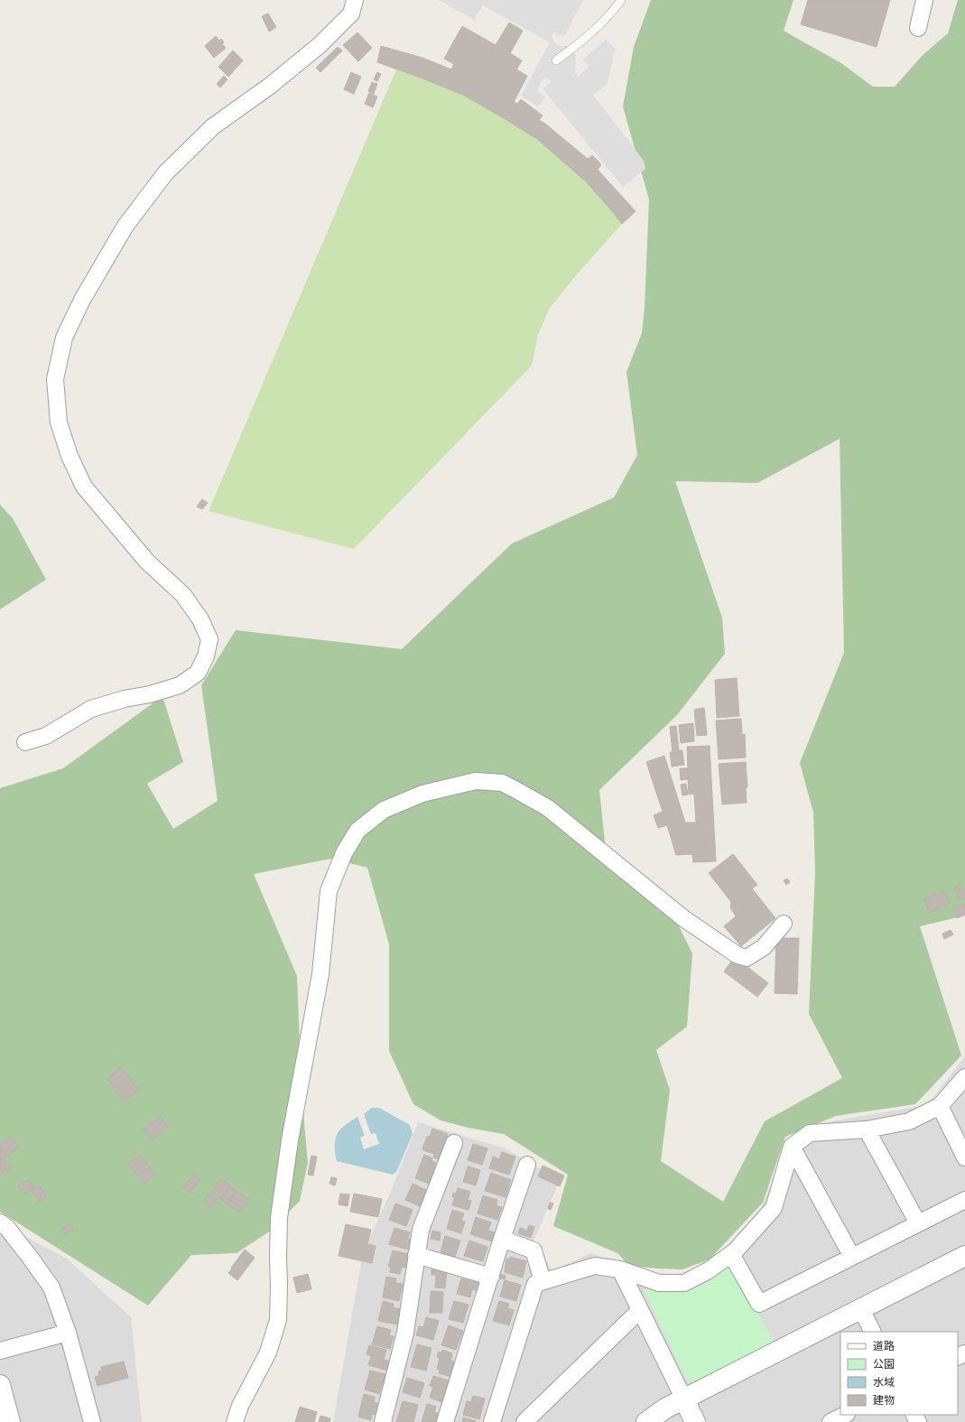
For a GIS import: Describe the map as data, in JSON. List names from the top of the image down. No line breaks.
{"legend":["道路","公園","水域","建物"]}
